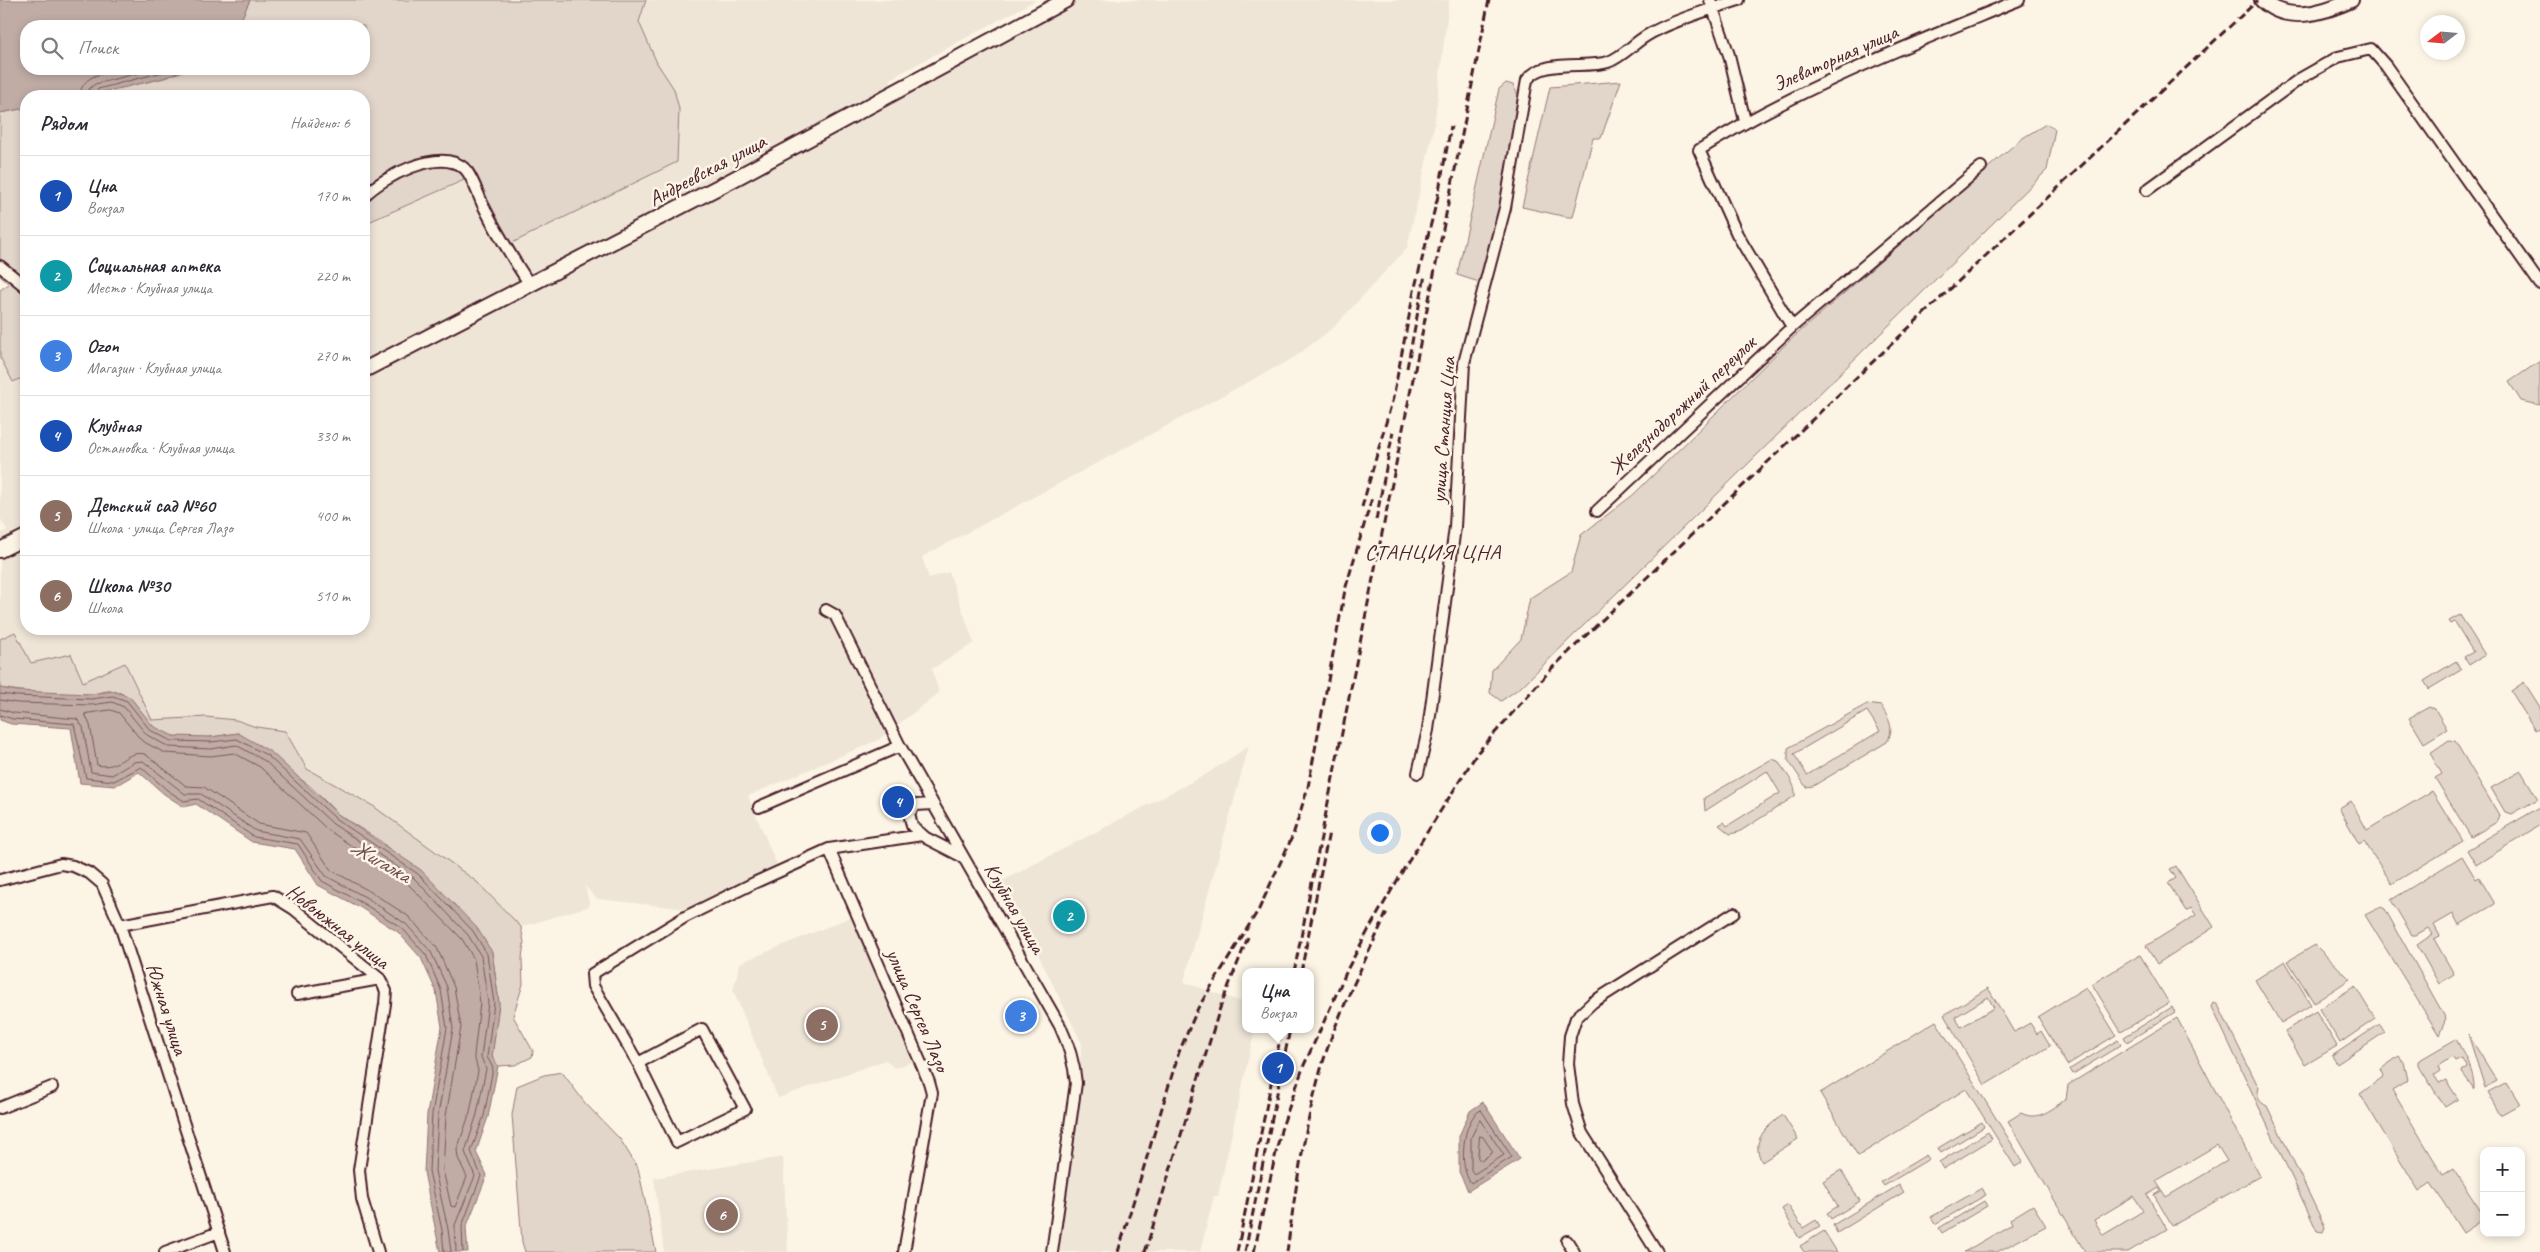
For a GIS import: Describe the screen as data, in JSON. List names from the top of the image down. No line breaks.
{"streets":{"street":["Элеваторная улица","Андреевская улица","Железнодорожный переулок","улица Станция Цна","Клубная улица","Новоюжная улица","Южная улица","улица Сергея Лазо"]},"crossings":[["Элеваторная улица","Железнодорожный переулок"],["Новоюжная улица","Южная улица"]],"districts":["СТАНЦИЯ ЦНА"],"water":["Жигалка"],"north":"left","page":{"search":"Поиск","heading":["Рядом","Найдено: 6"],"list":[{"mark":"1","name":"Цна","note":"Вокзал","value":"170 m"},{"mark":"2","name":"Социальная аптека","note":"Место · Клубная улица","value":"220 m"},{"mark":"3","name":"Ozon","note":"Магазин · Клубная улица","value":"270 m"},{"mark":"4","name":"Клубная","note":"Остановка · Клубная улица","value":"330 m"},{"mark":"5","name":"Детский сад №60","note":"Школа · улица Сергея Лазо","value":"400 m"},{"mark":"6","name":"Школа №30","note":"Школа","value":"510 m"}],"pins":["4","2","3","5","1","6"],"popup":["Цна","Вокзал"],"map_buttons":["+","−"]}}
